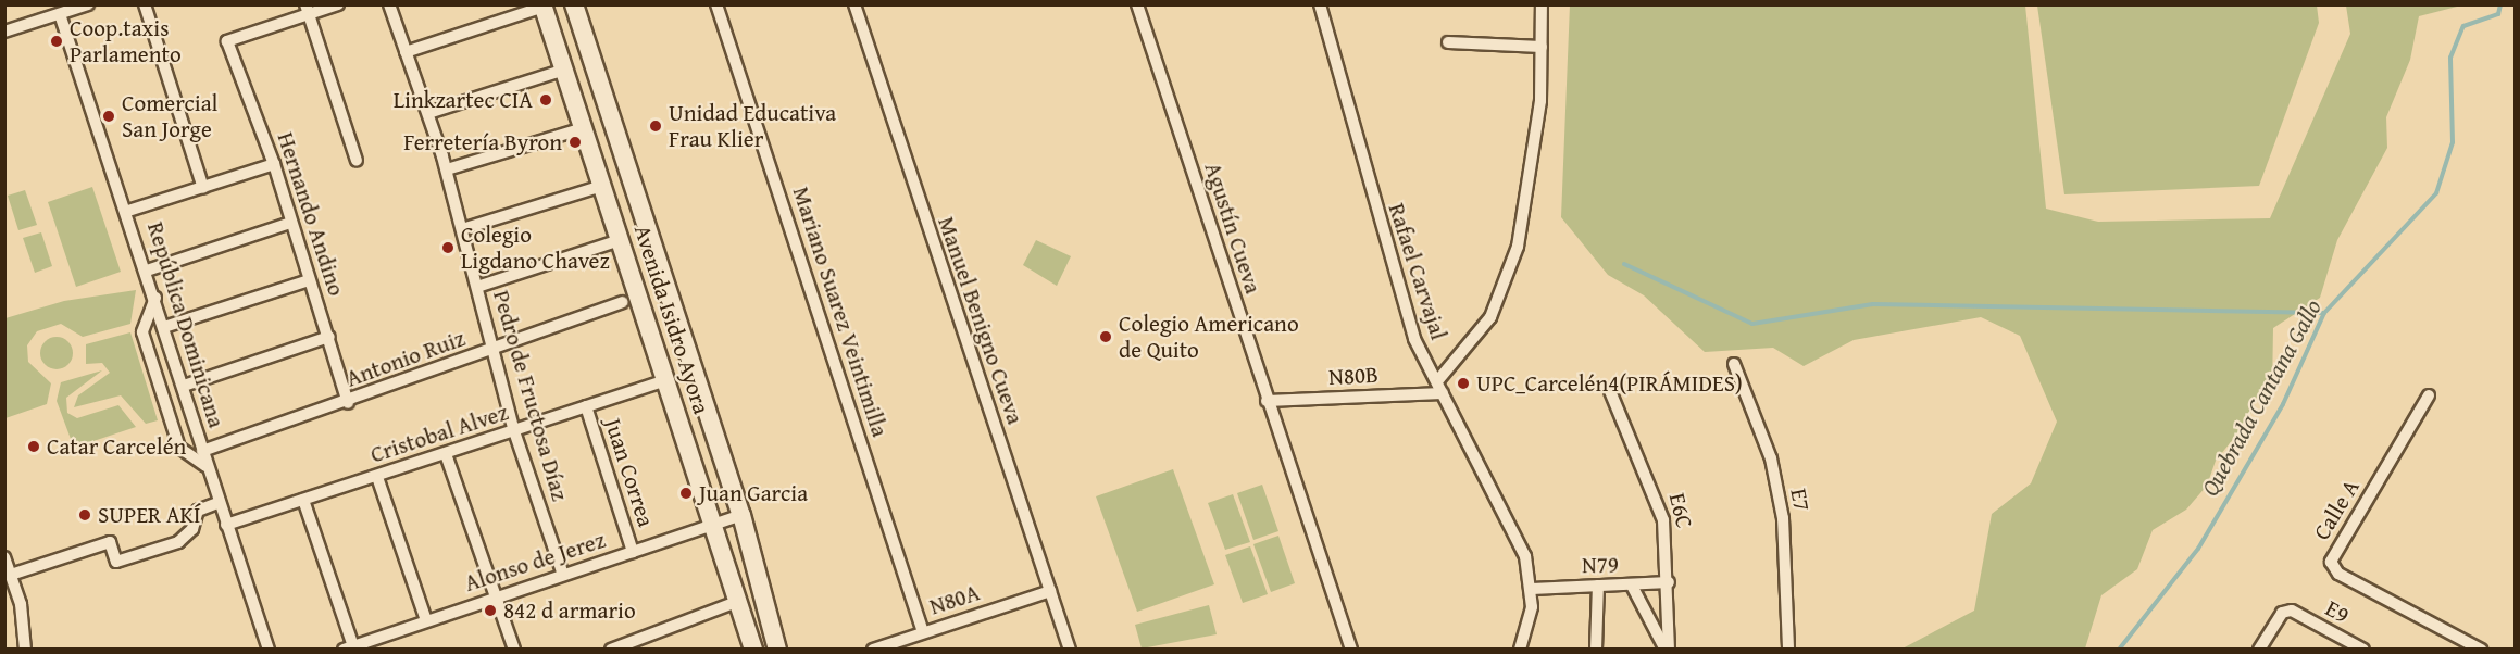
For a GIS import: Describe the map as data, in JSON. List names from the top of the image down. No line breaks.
{"streets":{"street":["Hernando Andino","Agustín Cueva","Rafael Carvajal","Mariano Suarez Veintimilla","Avenida Isidro Ayora","Manuel Benigno Cueva","República Dominicana","Antonio Ruiz","N80B","Pedro de Fructosa Díaz","Cristobal Alvez","Juan Correa","E7","Calle A","E6C","Alonso de Jerez","N79","N80A","E9"]},"crossings":[["Hernando Andino","Antonio Ruiz"],["Agustín Cueva","N80B"],["Rafael Carvajal","N80B"],["Rafael Carvajal","N79"],["Mariano Suarez Veintimilla","N80A"],["Avenida Isidro Ayora","Cristobal Alvez"],["Avenida Isidro Ayora","Alonso de Jerez"],["Manuel Benigno Cueva","N80A"],["República Dominicana","Antonio Ruiz"],["República Dominicana","Cristobal Alvez"],["Antonio Ruiz","Pedro de Fructosa Díaz"],["Pedro de Fructosa Díaz","Cristobal Alvez"],["Pedro de Fructosa Díaz","Alonso de Jerez"],["Cristobal Alvez","Juan Correa"],["Juan Correa","Alonso de Jerez"],["E6C","N79"]],"water":["Quebrada Cantana Gallo"],"places":["Coop.taxis Parlamento","Linkzartec CIA","Comercial San Jorge","Unidad Educativa Frau Klier","Ferretería Byron","Colegio Ligdano Chavez","Colegio Americano de Quito","UPC_Carcelén4(PIRÁMIDES)","Catar Carcelén","Juan Garcia","SUPER AKÍ","842 d armario"]}
